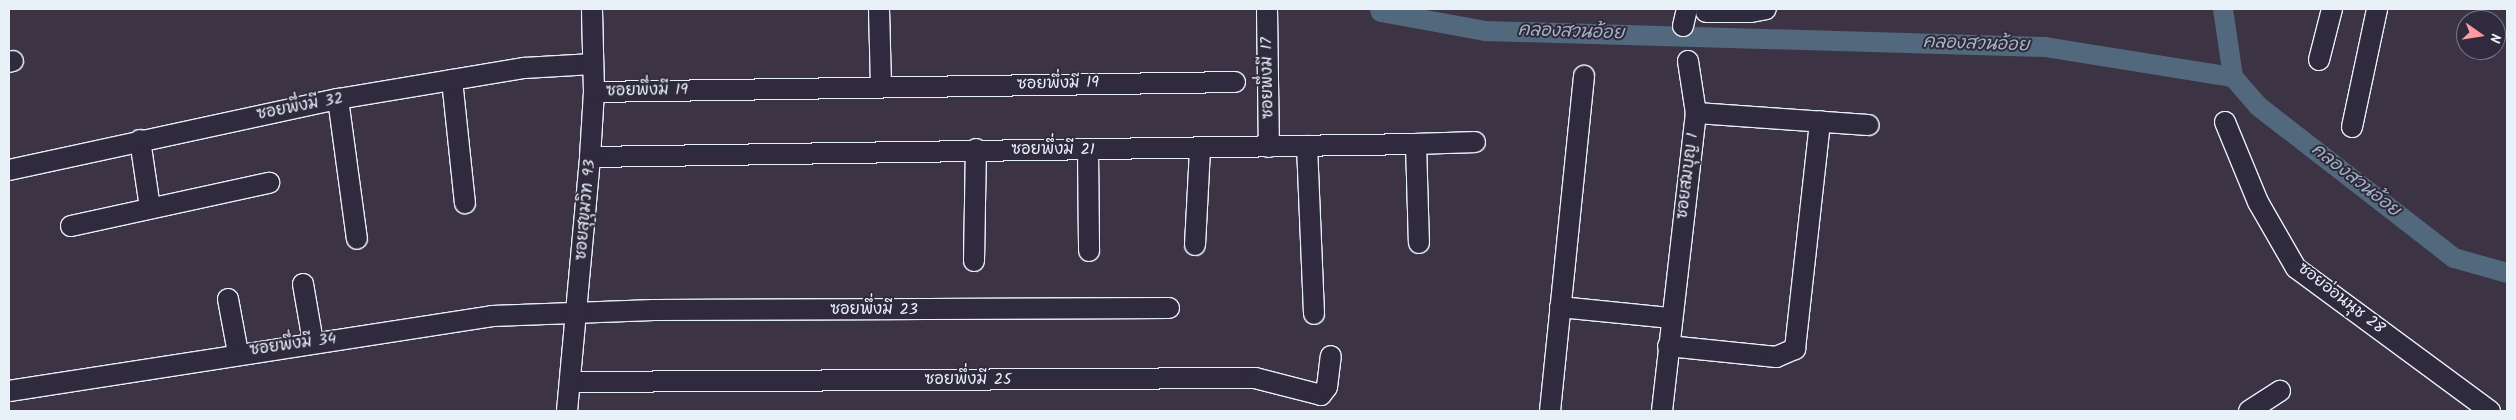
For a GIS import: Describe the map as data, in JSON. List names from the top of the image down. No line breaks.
{"streets":{"street":["ซอยพึ่งมี 17","ซอยพึ่งมี 19","ซอยพึ่งมี 32","ซอยพึ่งมี 21","ซอยสมบุญ 1","ซอยสุขุมวิท 93","ซอยอ่อนนุช 28","ซอยพึ่งมี 23","ซอยพึ่งมี 34","ซอยพึ่งมี 25"]},"crossings":[["ซอยพึ่งมี 17","ซอยพึ่งมี 21"],["ซอยพึ่งมี 19","ซอยสุขุมวิท 93"],["ซอยพึ่งมี 32","ซอยสุขุมวิท 93"],["ซอยพึ่งมี 21","ซอยสุขุมวิท 93"],["ซอยสุขุมวิท 93","ซอยพึ่งมี 23"],["ซอยสุขุมวิท 93","ซอยพึ่งมี 34"],["ซอยสุขุมวิท 93","ซอยพึ่งมี 25"],["ซอยพึ่งมี 23","ซอยพึ่งมี 34"]],"water":["คลองสวนอ้อย"],"north":"right"}
